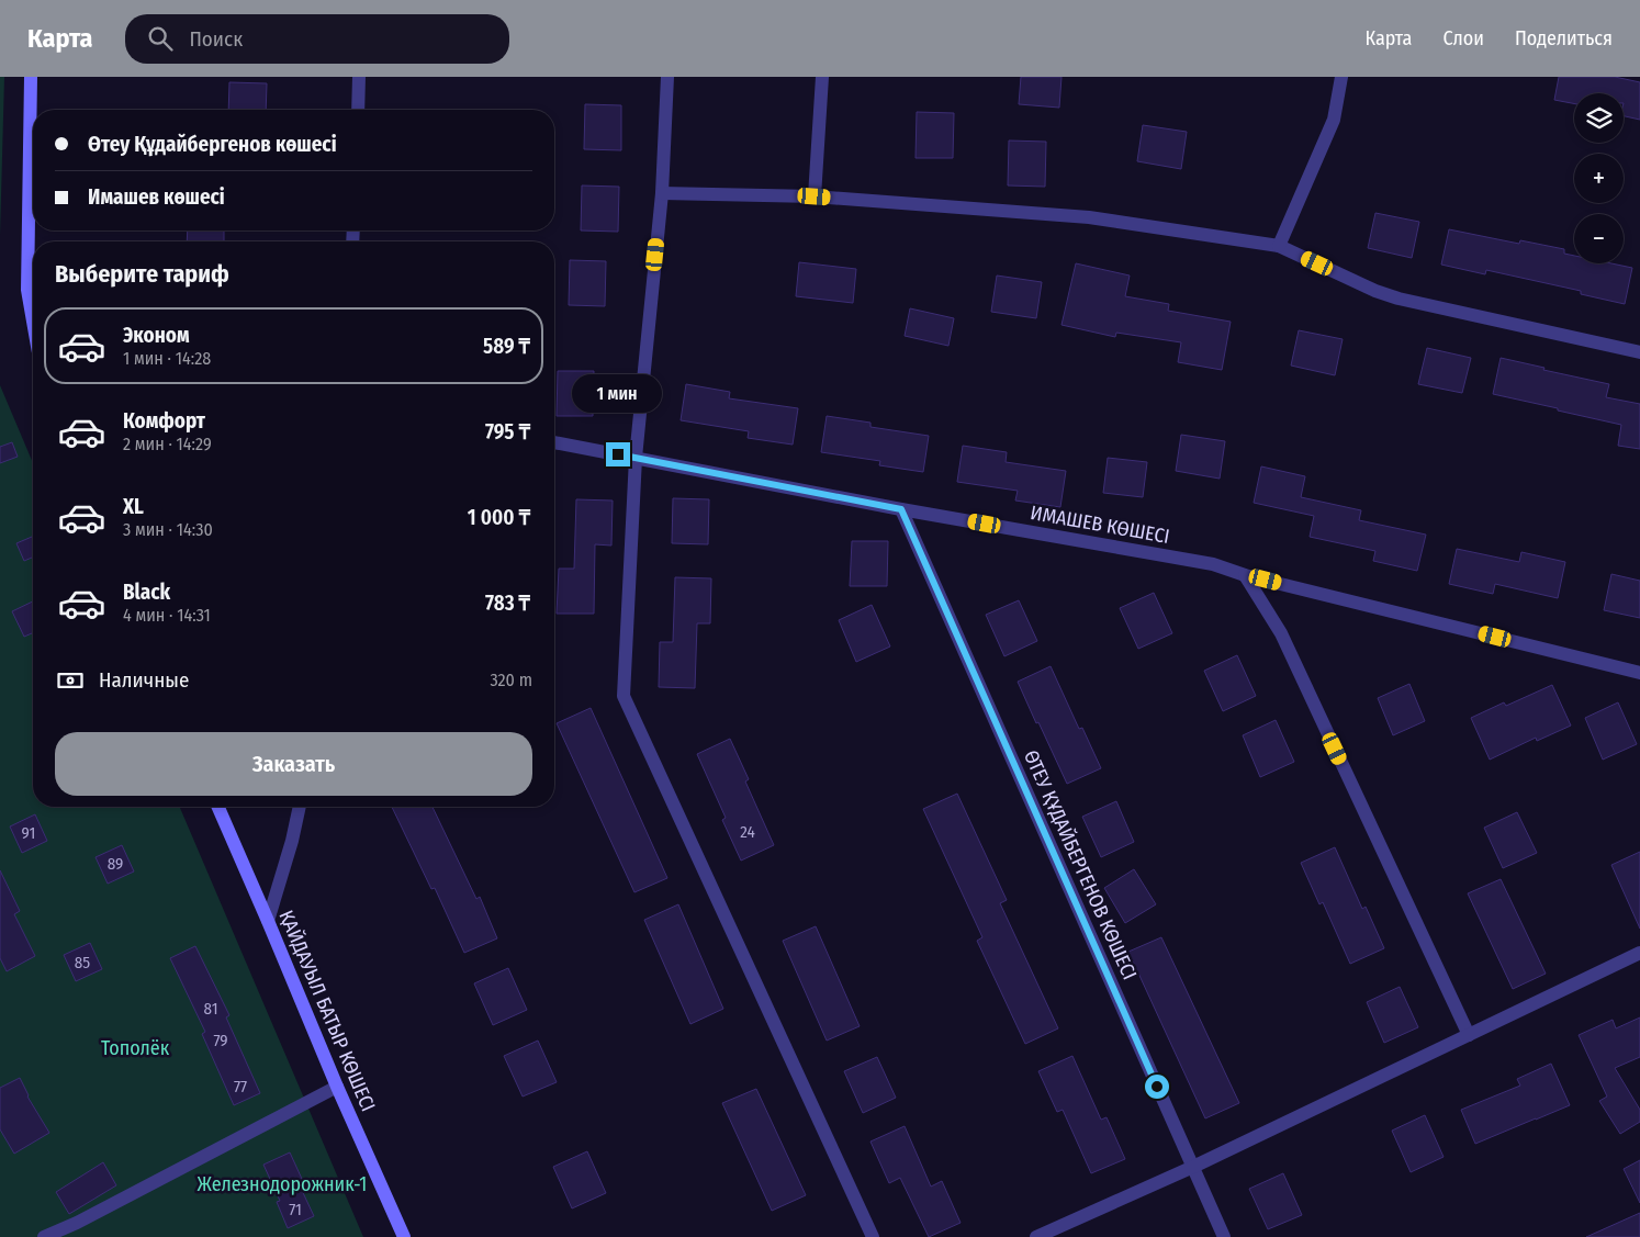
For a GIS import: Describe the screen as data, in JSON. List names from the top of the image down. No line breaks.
{"streets":{"street":["ИМАШЕВ КӨШЕСІ","ӨТЕУ ҚҰДАЙБЕРГЕНОВ КӨШЕСІ","ҚАЙДАУЫЛ БАТЫР КӨШЕСІ"]},"crossings":[["ИМАШЕВ КӨШЕСІ","ӨТЕУ ҚҰДАЙБЕРГЕНОВ КӨШЕСІ"]],"parks":["Тополёк","Железнодорожник-1"],"house_numbers":["24","91","89","85","81","79","77","71"],"page":{"header":"Карта","search":"Поиск","nav":["Карта","Слои","Поделиться"],"map_buttons":["+","−"],"banner":["Өтеу Құдайбергенов көшесі","Имашев көшесі"],"heading":"Выберите тариф","list":[{"name":"Эконом","note":"1 мин · 14:28","value":"589 ₸"},{"name":"Комфорт","note":"2 мин · 14:29","value":"795 ₸"},{"name":"XL","note":"3 мин · 14:30","value":"1 000 ₸"},{"name":"Black","note":"4 мин · 14:31","value":"783 ₸"}],"bubble":"1 мин","pay":["Наличные","320 m"],"buttons":"Заказать"}}
